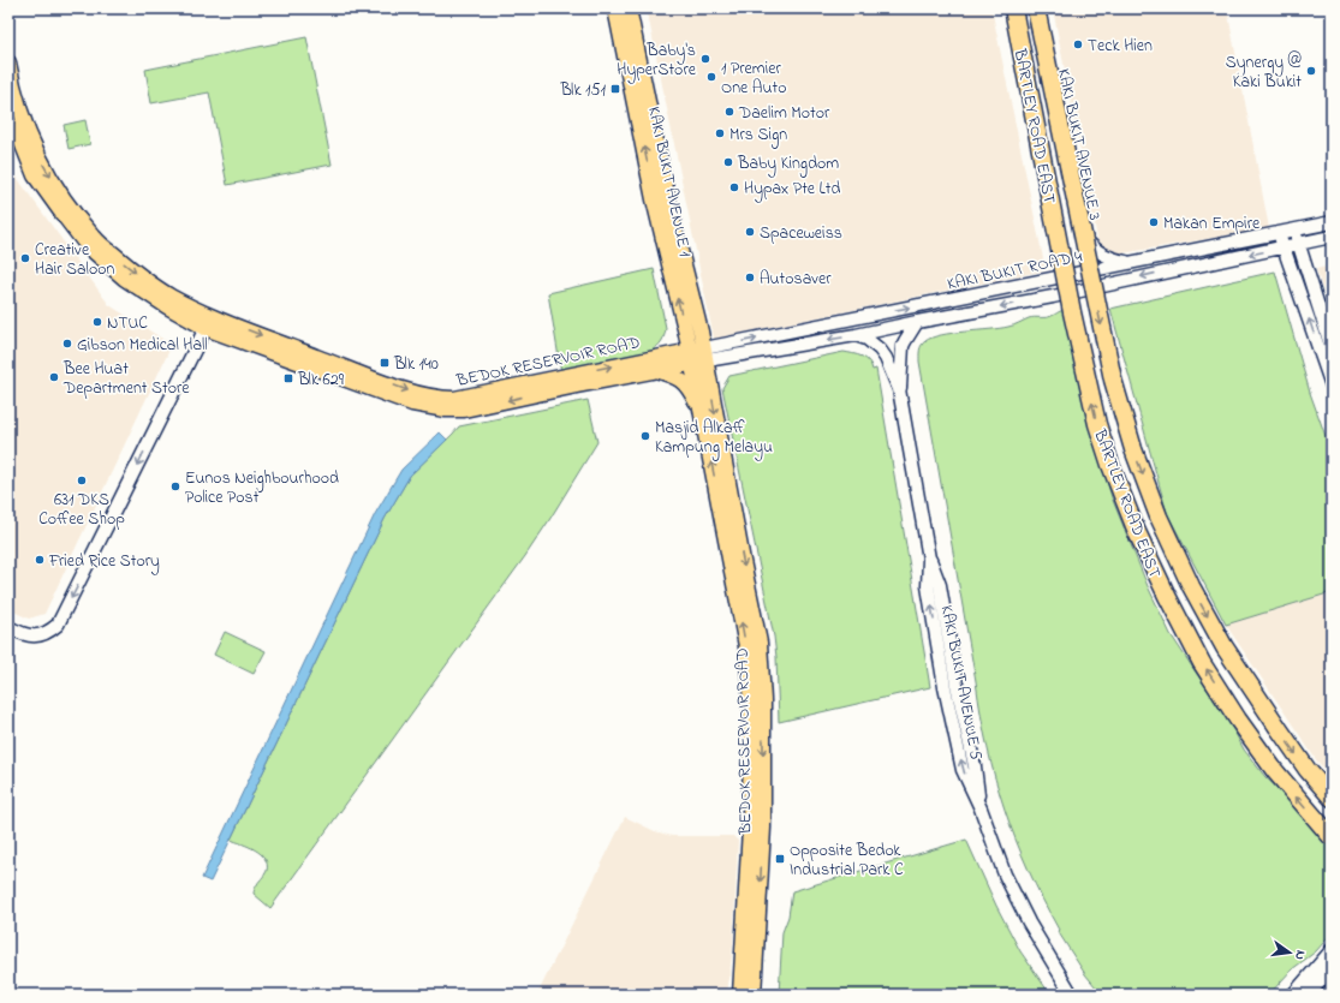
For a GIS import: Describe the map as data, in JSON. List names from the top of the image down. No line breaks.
{"streets":{"highway":["BARTLEY ROAD EAST"],"main road":["KAKI BUKIT AVENUE 1","BEDOK RESERVOIR ROAD"],"street":["KAKI BUKIT AVENUE 3","KAKI BUKIT ROAD 4","KAKI BUKIT AVENUE 5"]},"crossings":[["BARTLEY ROAD EAST","KAKI BUKIT AVENUE 3"],["KAKI BUKIT AVENUE 3","KAKI BUKIT ROAD 4"],["KAKI BUKIT AVENUE 1","KAKI BUKIT ROAD 4"],["KAKI BUKIT AVENUE 1","BEDOK RESERVOIR ROAD"],["KAKI BUKIT ROAD 4","BEDOK RESERVOIR ROAD"]],"places":{"other":["Teck Hien","Baby's HyperStore","Synergy @ Kaki Bukit","1 Premier One Auto","Daelim Motor","Mrs Sign","Baby Kingdom","Hypax Pte Ltd","Makan Empire","Spaceweiss","Creative Hair Saloon","Autosaver","NTUC","Gibson Medical Hall","Bee Huat Department Store","Masjid Alkaff Kampung Melayu","631 DKS Coffee Shop","Eunos Neighbourhood Police Post","Fried Rice Story"],"transit":["Blk 151","Blk 140","Blk 629","Opposite Bedok Industrial Park C"]},"north":"right"}
